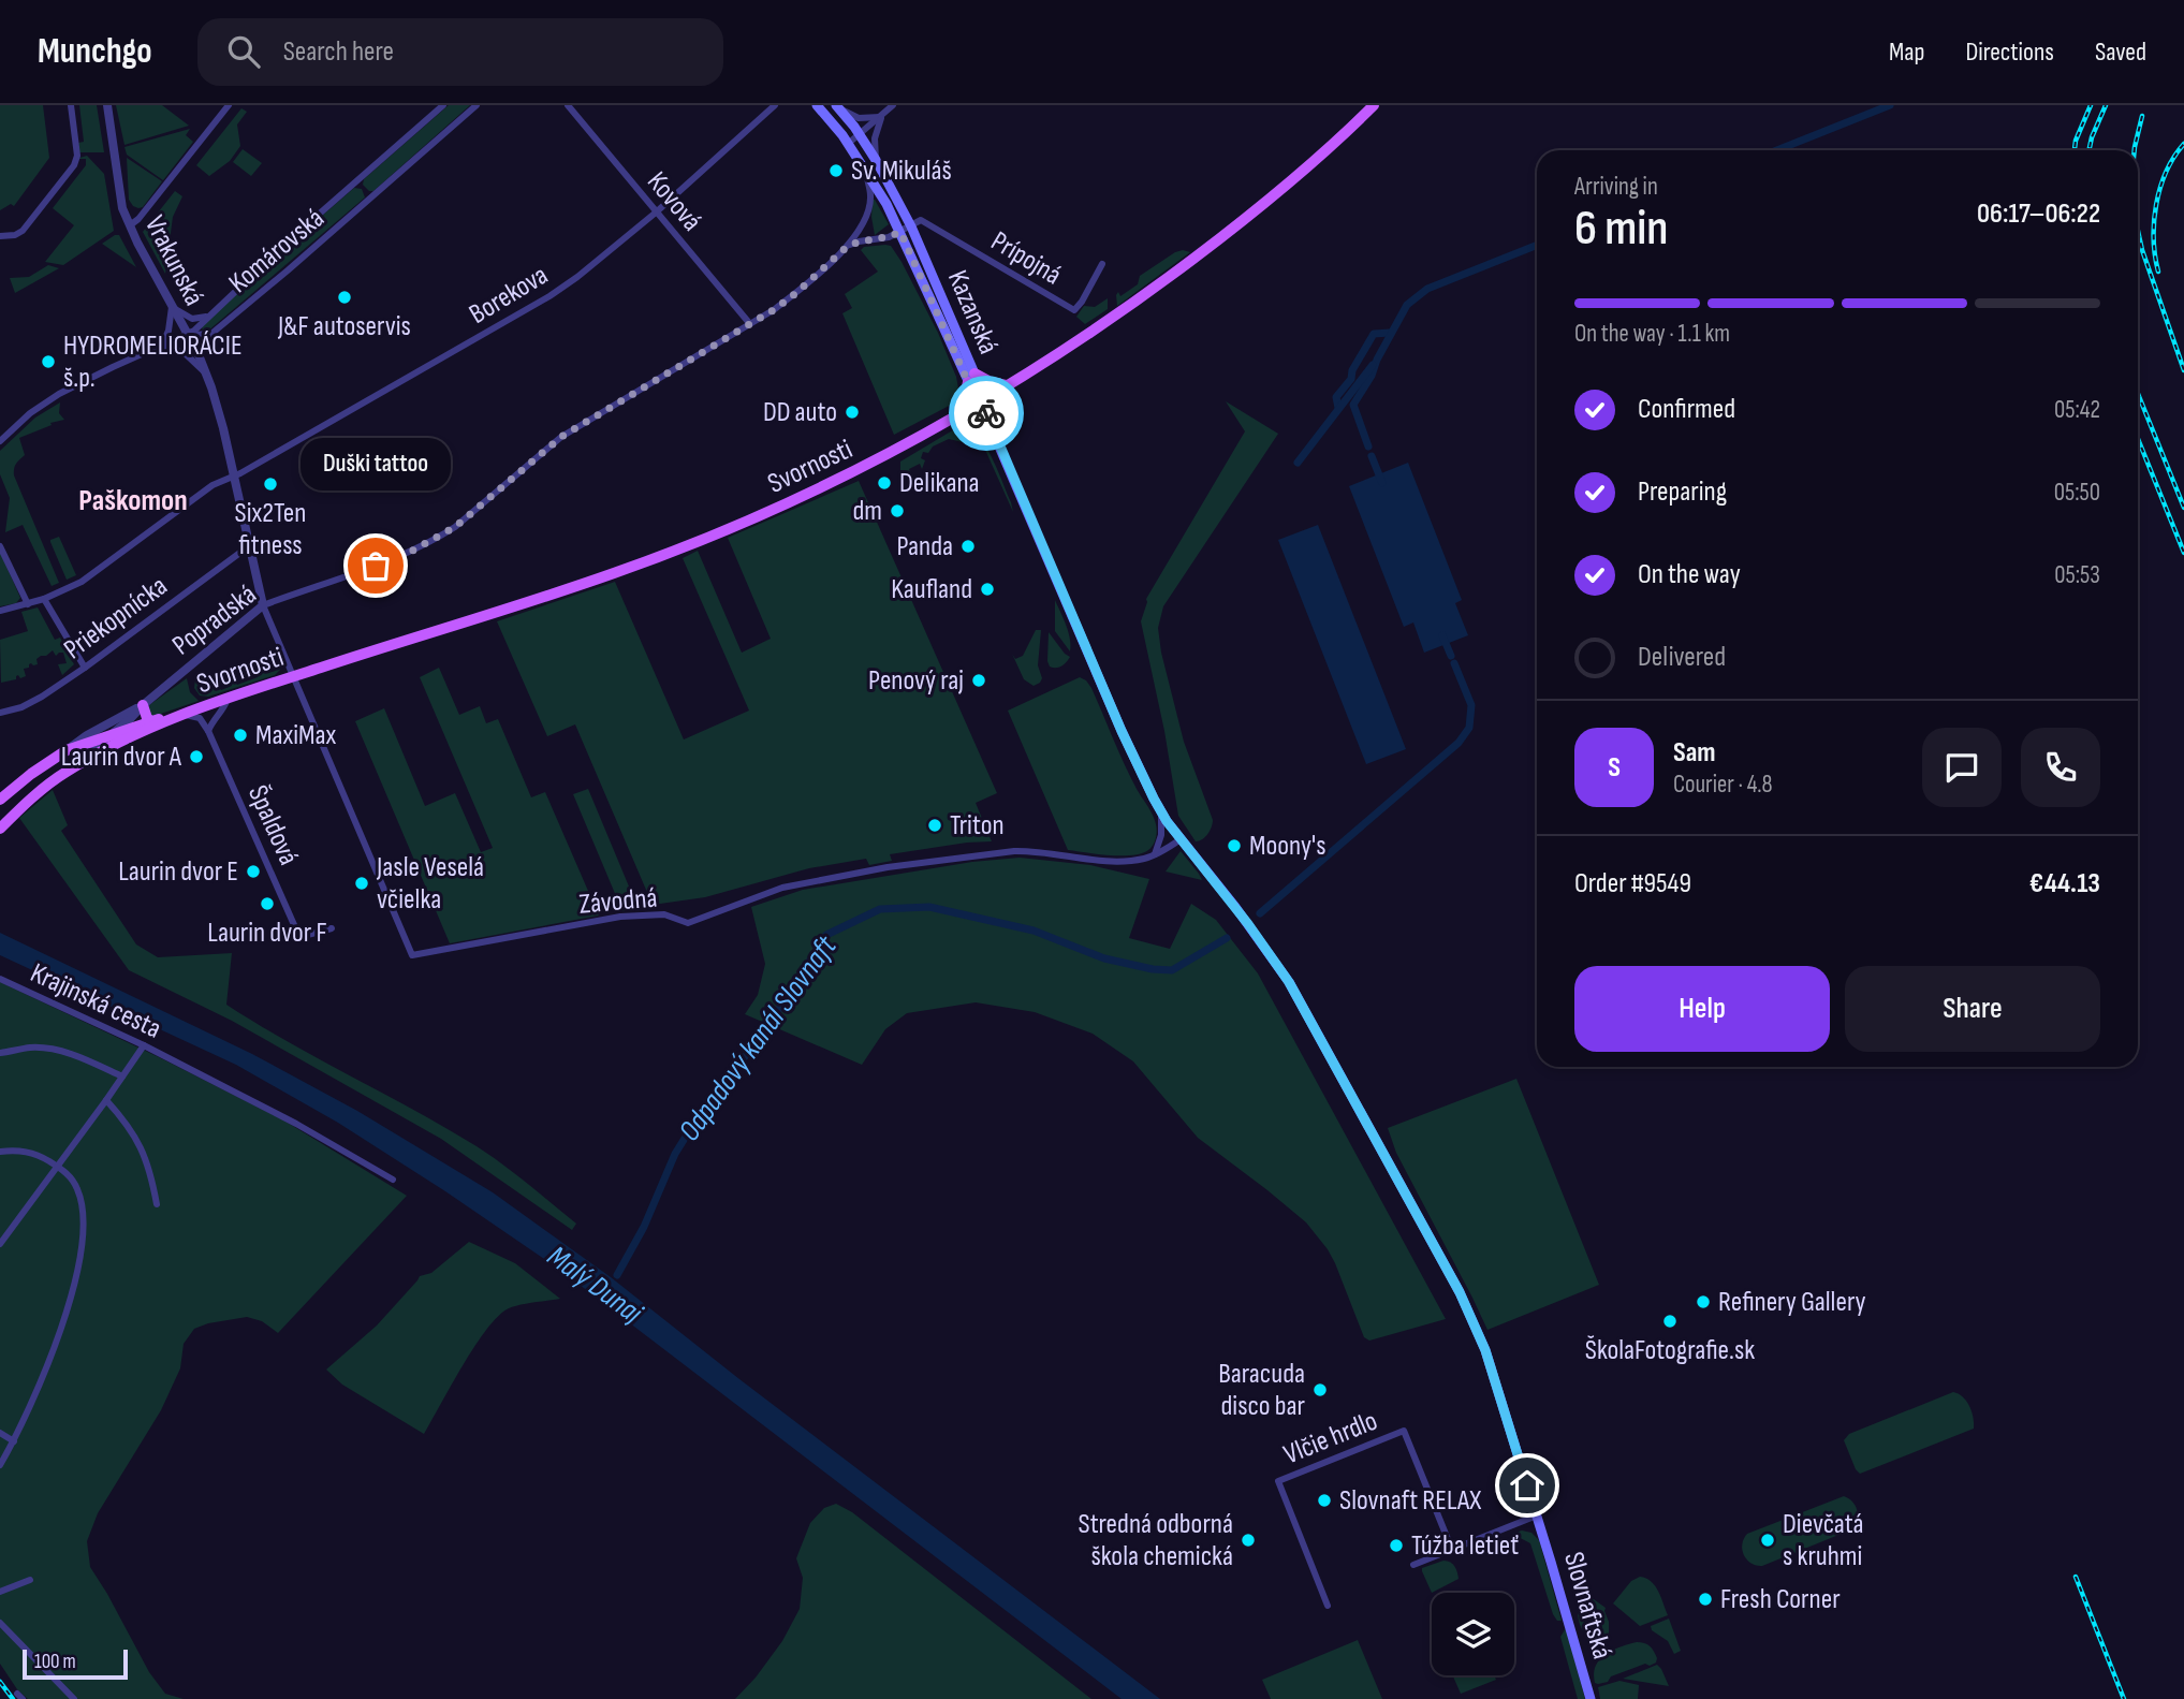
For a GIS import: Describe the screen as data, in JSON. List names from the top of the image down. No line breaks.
{"streets":{"main road":["Kazanská","Svornosti","Popradská","Slovnaftská"],"street":["Kovová","Komárovská","Prípojná","Vrakunská","Borekova","Priekopnícka","Špaldová","Závodná","Krajinská cesta","Vlčie hrdlo"]},"crossings":[["Kovová","Borekova"],["Kovová","Popradská"],["Komárovská","Vrakunská"],["Prípojná","Kazanská"],["Vrakunská","Borekova"],["Vrakunská","Priekopnícka"],["Vrakunská","Popradská"],["Vrakunská","Závodná"],["Kazanská","Svornosti"],["Kazanská","Popradská"],["Kazanská","Slovnaftská"],["Svornosti","Popradská"],["Svornosti","Závodná"],["Svornosti","Slovnaftská"],["Popradská","Závodná"],["Závodná","Slovnaftská"]],"districts":["Paškomon"],"water":["Odpadový kanál Slovnaft","Malý Dunaj"],"places":["Sv. Mikuláš","J&F autoservis","HYDROMELIORÁCIE š.p.","DD auto","Delikana","Six2Ten fitness","dm","Panda","Duški tattoo","Kaufland","Penový raj","MaxiMax","Laurin dvor A","Triton","Moony's","Laurin dvor E","Jasle Veselá včielka","Laurin dvor F","Refinery Gallery","ŠkolaFotografie.sk","Baracuda disco bar","Slovnaft RELAX","Stredná odborná škola chemická","Dievčatá s kruhmi","Túžba letieť","Fresh Corner"],"scale_bar":"100 m","page":{"header":"Munchgo","search":"Search here","nav":["Map","Directions","Saved"],"heading":["6 min","Arriving in","06:17–06:22"],"panel":["Sam","Courier · 4.8","Order #9549","€44.13"],"bar":"On the way · 1.1 km","list":[["Confirmed","05:42"],["Preparing","05:50"],["On the way","05:53"],"Delivered"],"bubble":"Duški tattoo","round":"S","buttons":["Help","Share"],"scale":"100 m"}}
